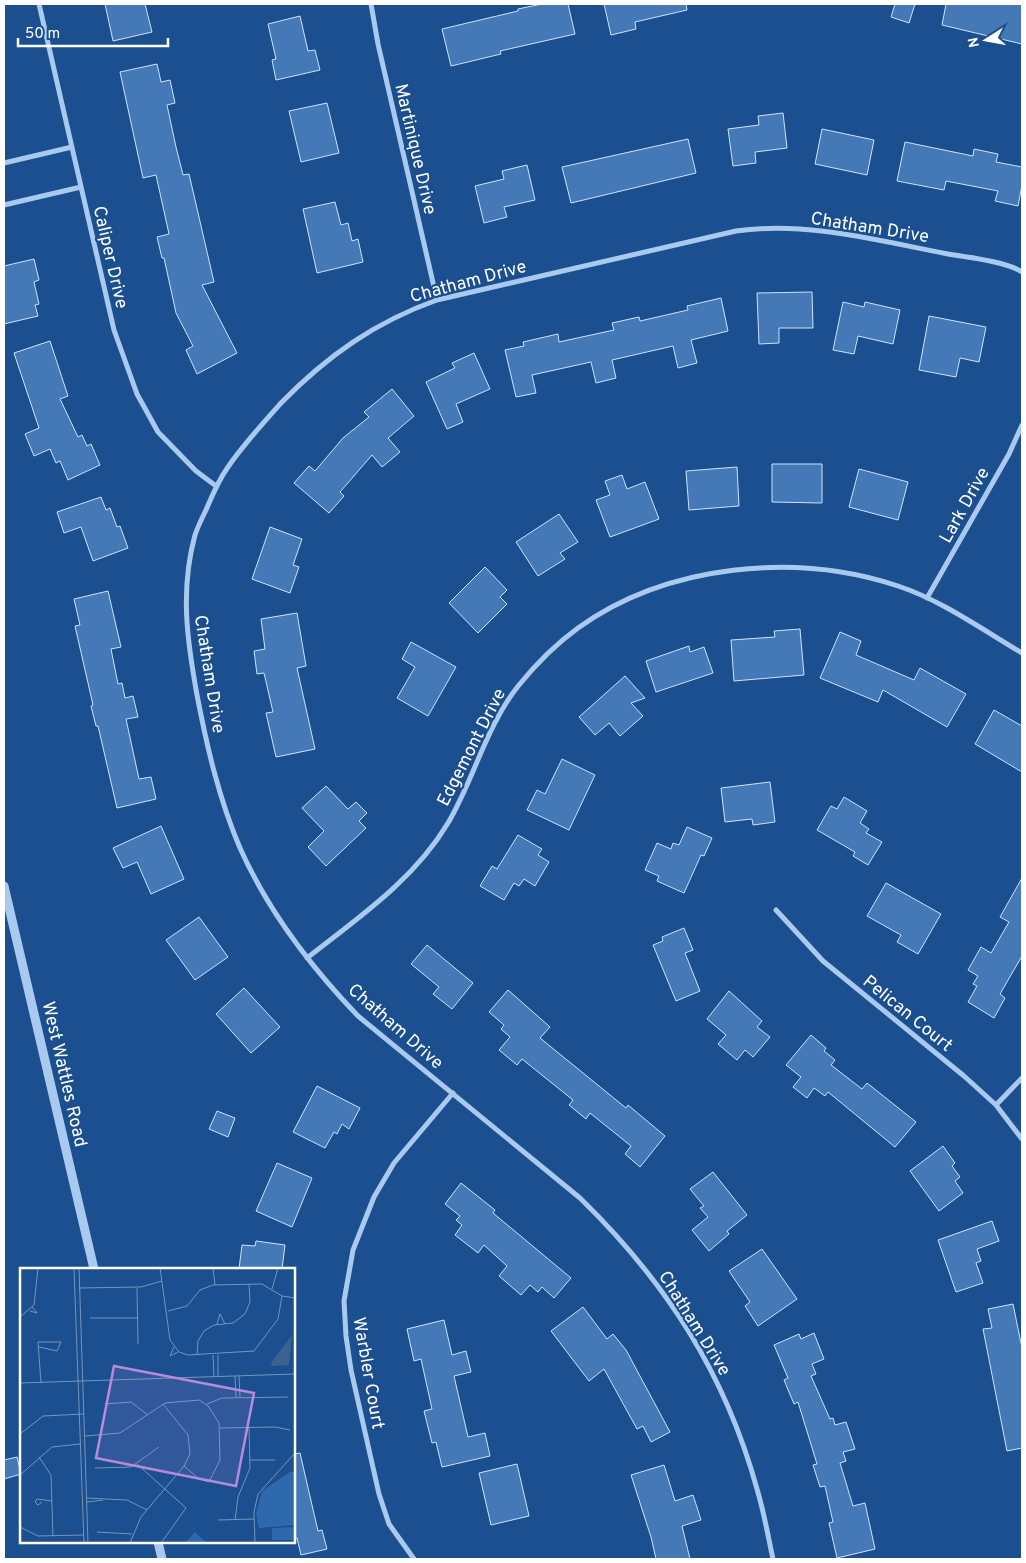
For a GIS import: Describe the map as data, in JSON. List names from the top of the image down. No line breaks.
{"streets":{"street":["Martinique Drive","Chatham Drive","Caliper Drive","Lark Drive","Edgemont Drive","Pelican Court","West Wattles Road","Warbler Court"]},"crossings":[["Martinique Drive","Chatham Drive"],["Chatham Drive","Caliper Drive"],["Chatham Drive","Edgemont Drive"],["Chatham Drive","Warbler Court"],["Lark Drive","Edgemont Drive"]],"scale_bar":"50 m","north":"left"}
